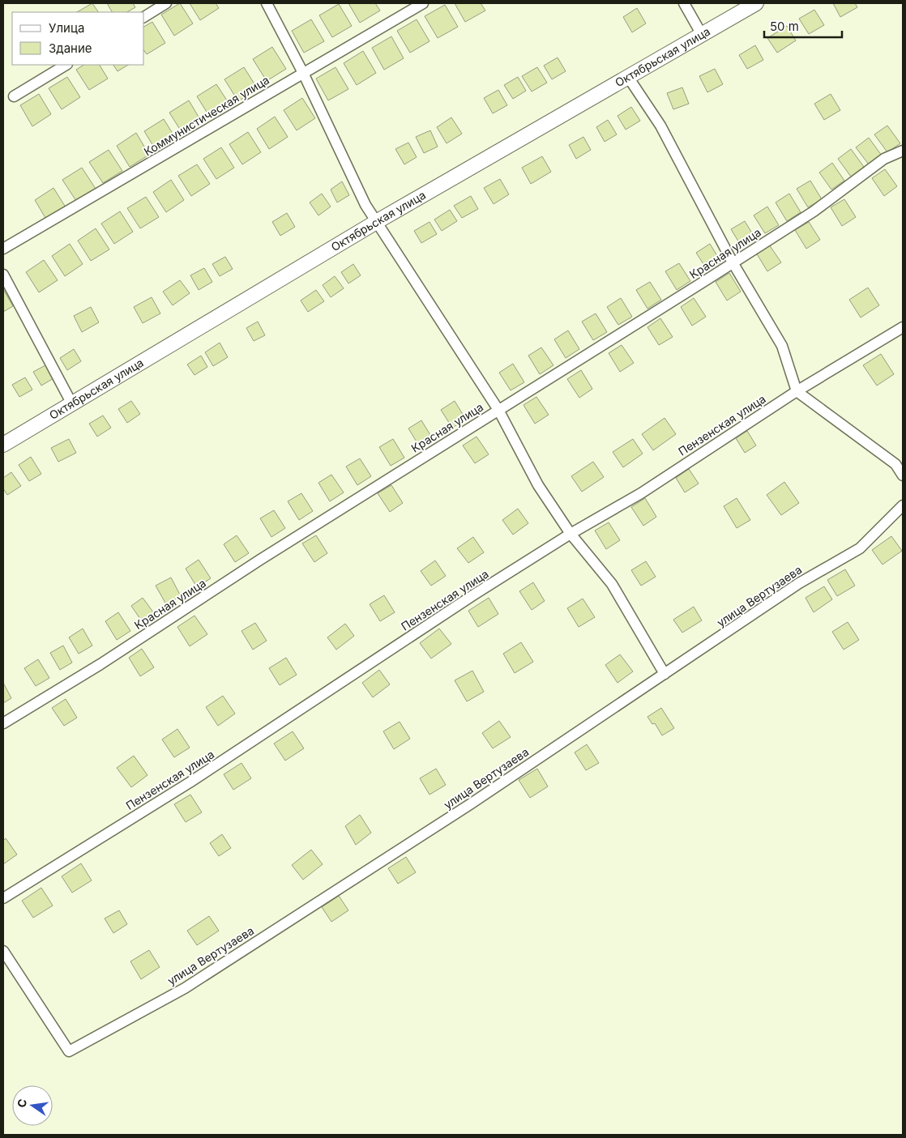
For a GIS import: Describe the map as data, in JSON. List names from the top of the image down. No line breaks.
{"streets":{"main road":["Октябрьская улица"],"street":["Коммунистическая улица","Красная улица","Пензенская улица","улица Вертузаева"]},"legend":["Улица","Здание"],"scale_bar":"50 m","north":"left"}
